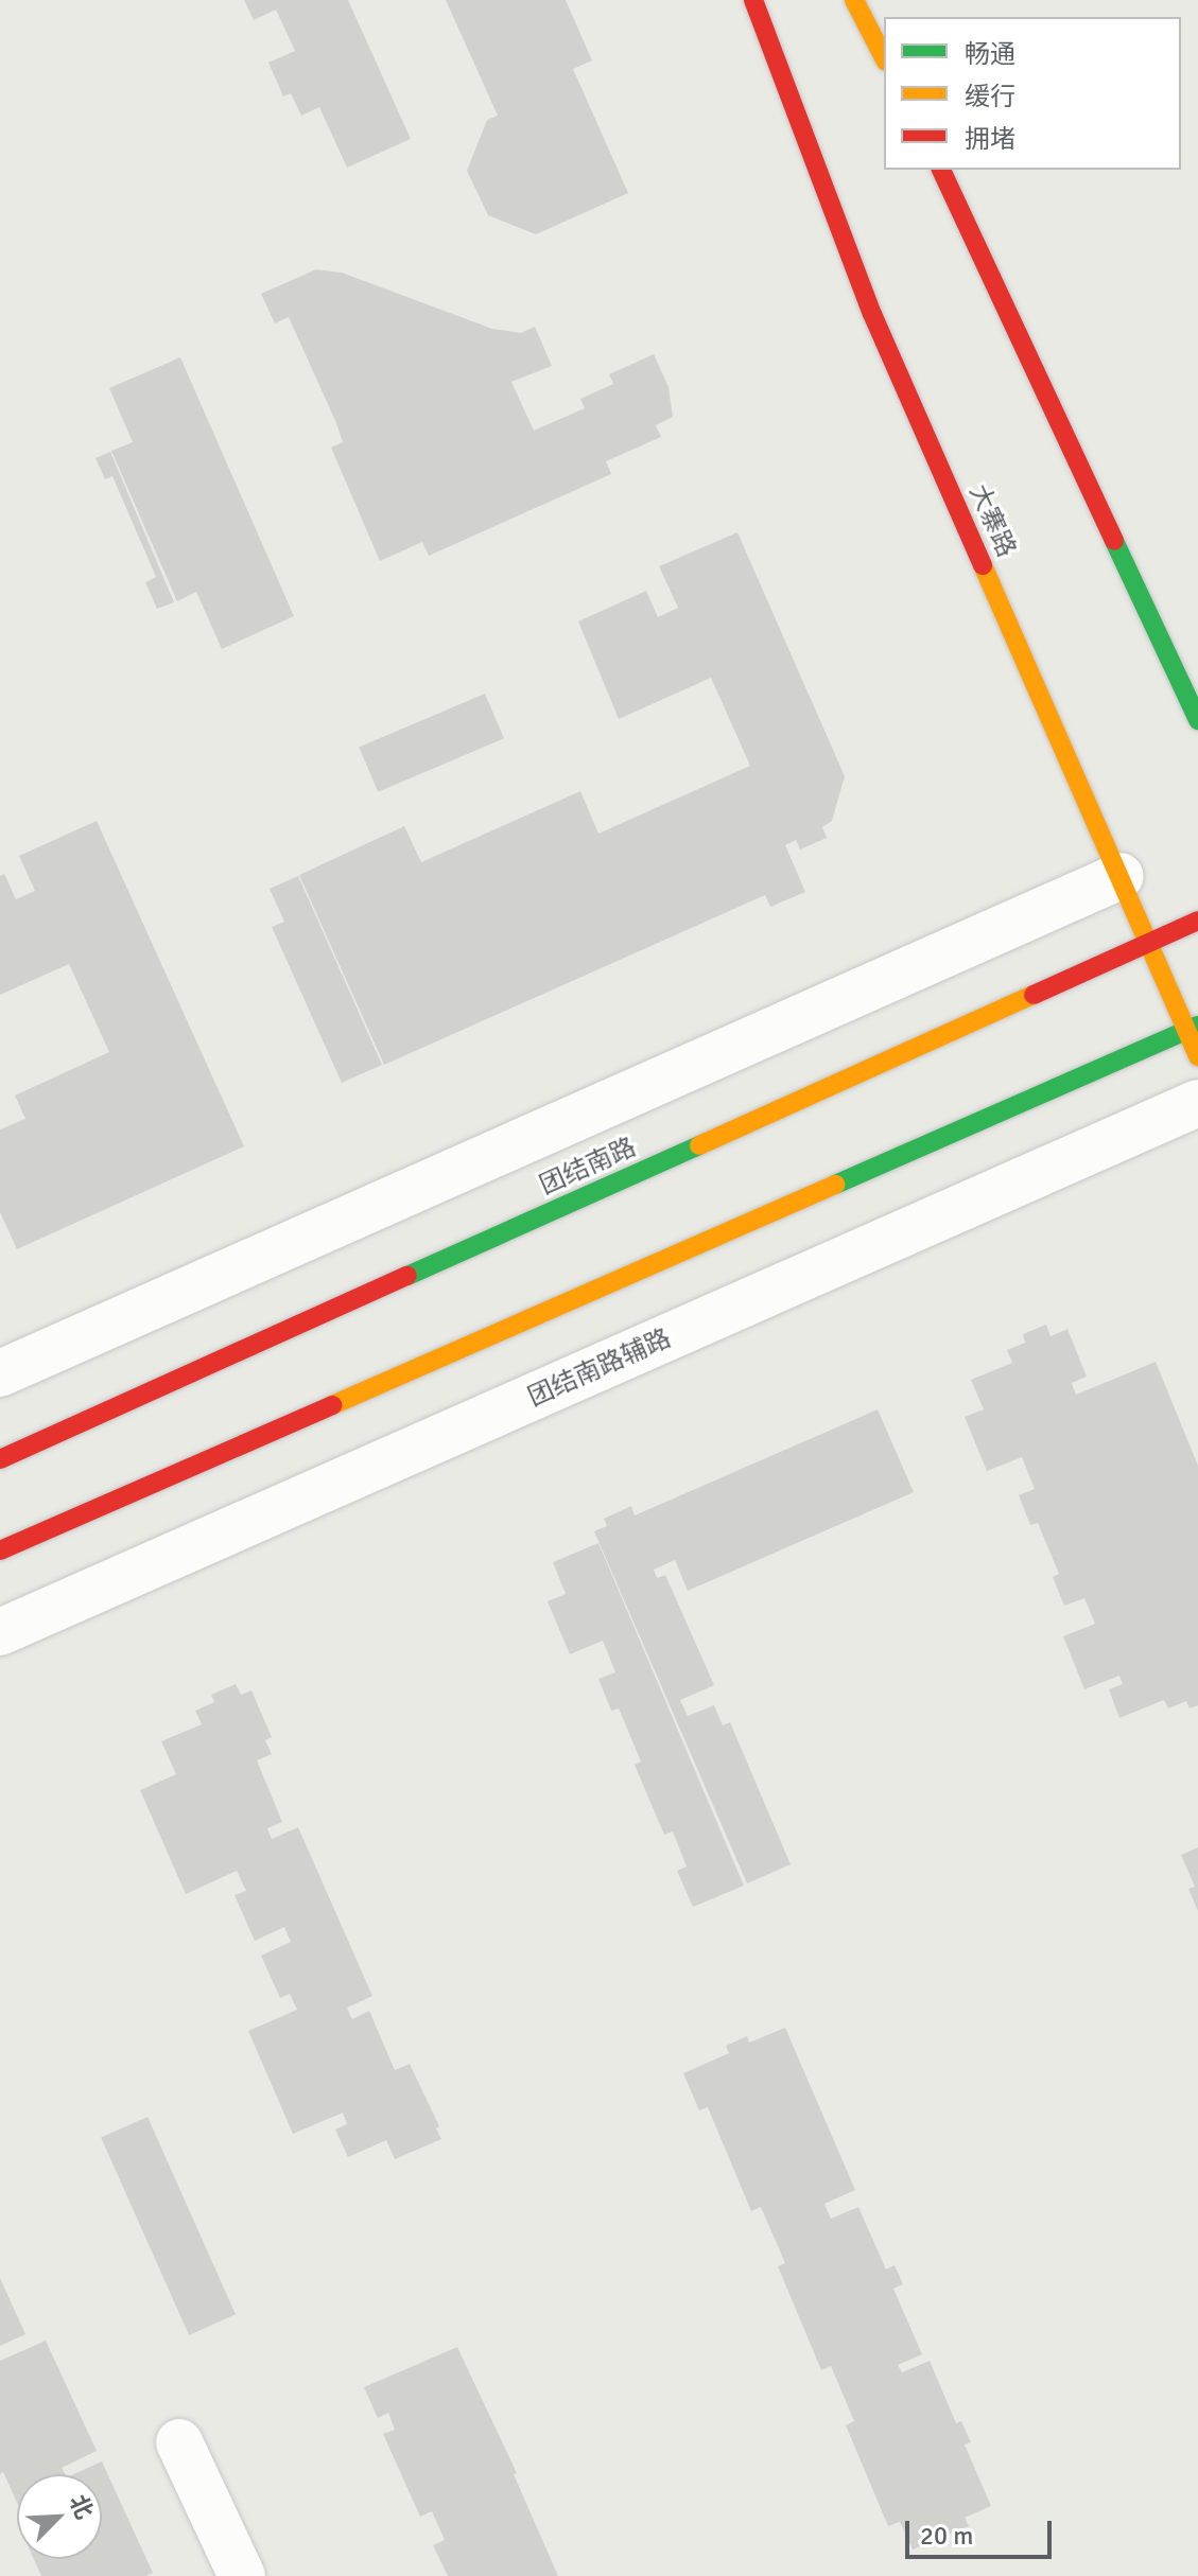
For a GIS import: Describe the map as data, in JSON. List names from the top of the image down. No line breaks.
{"streets":{"main road":["大寨路","团结南路"],"street":["团结南路辅路"]},"crossings":[["大寨路","团结南路"]],"legend":["畅通","缓行","拥堵"],"scale_bar":"20 m","north":"top right"}
